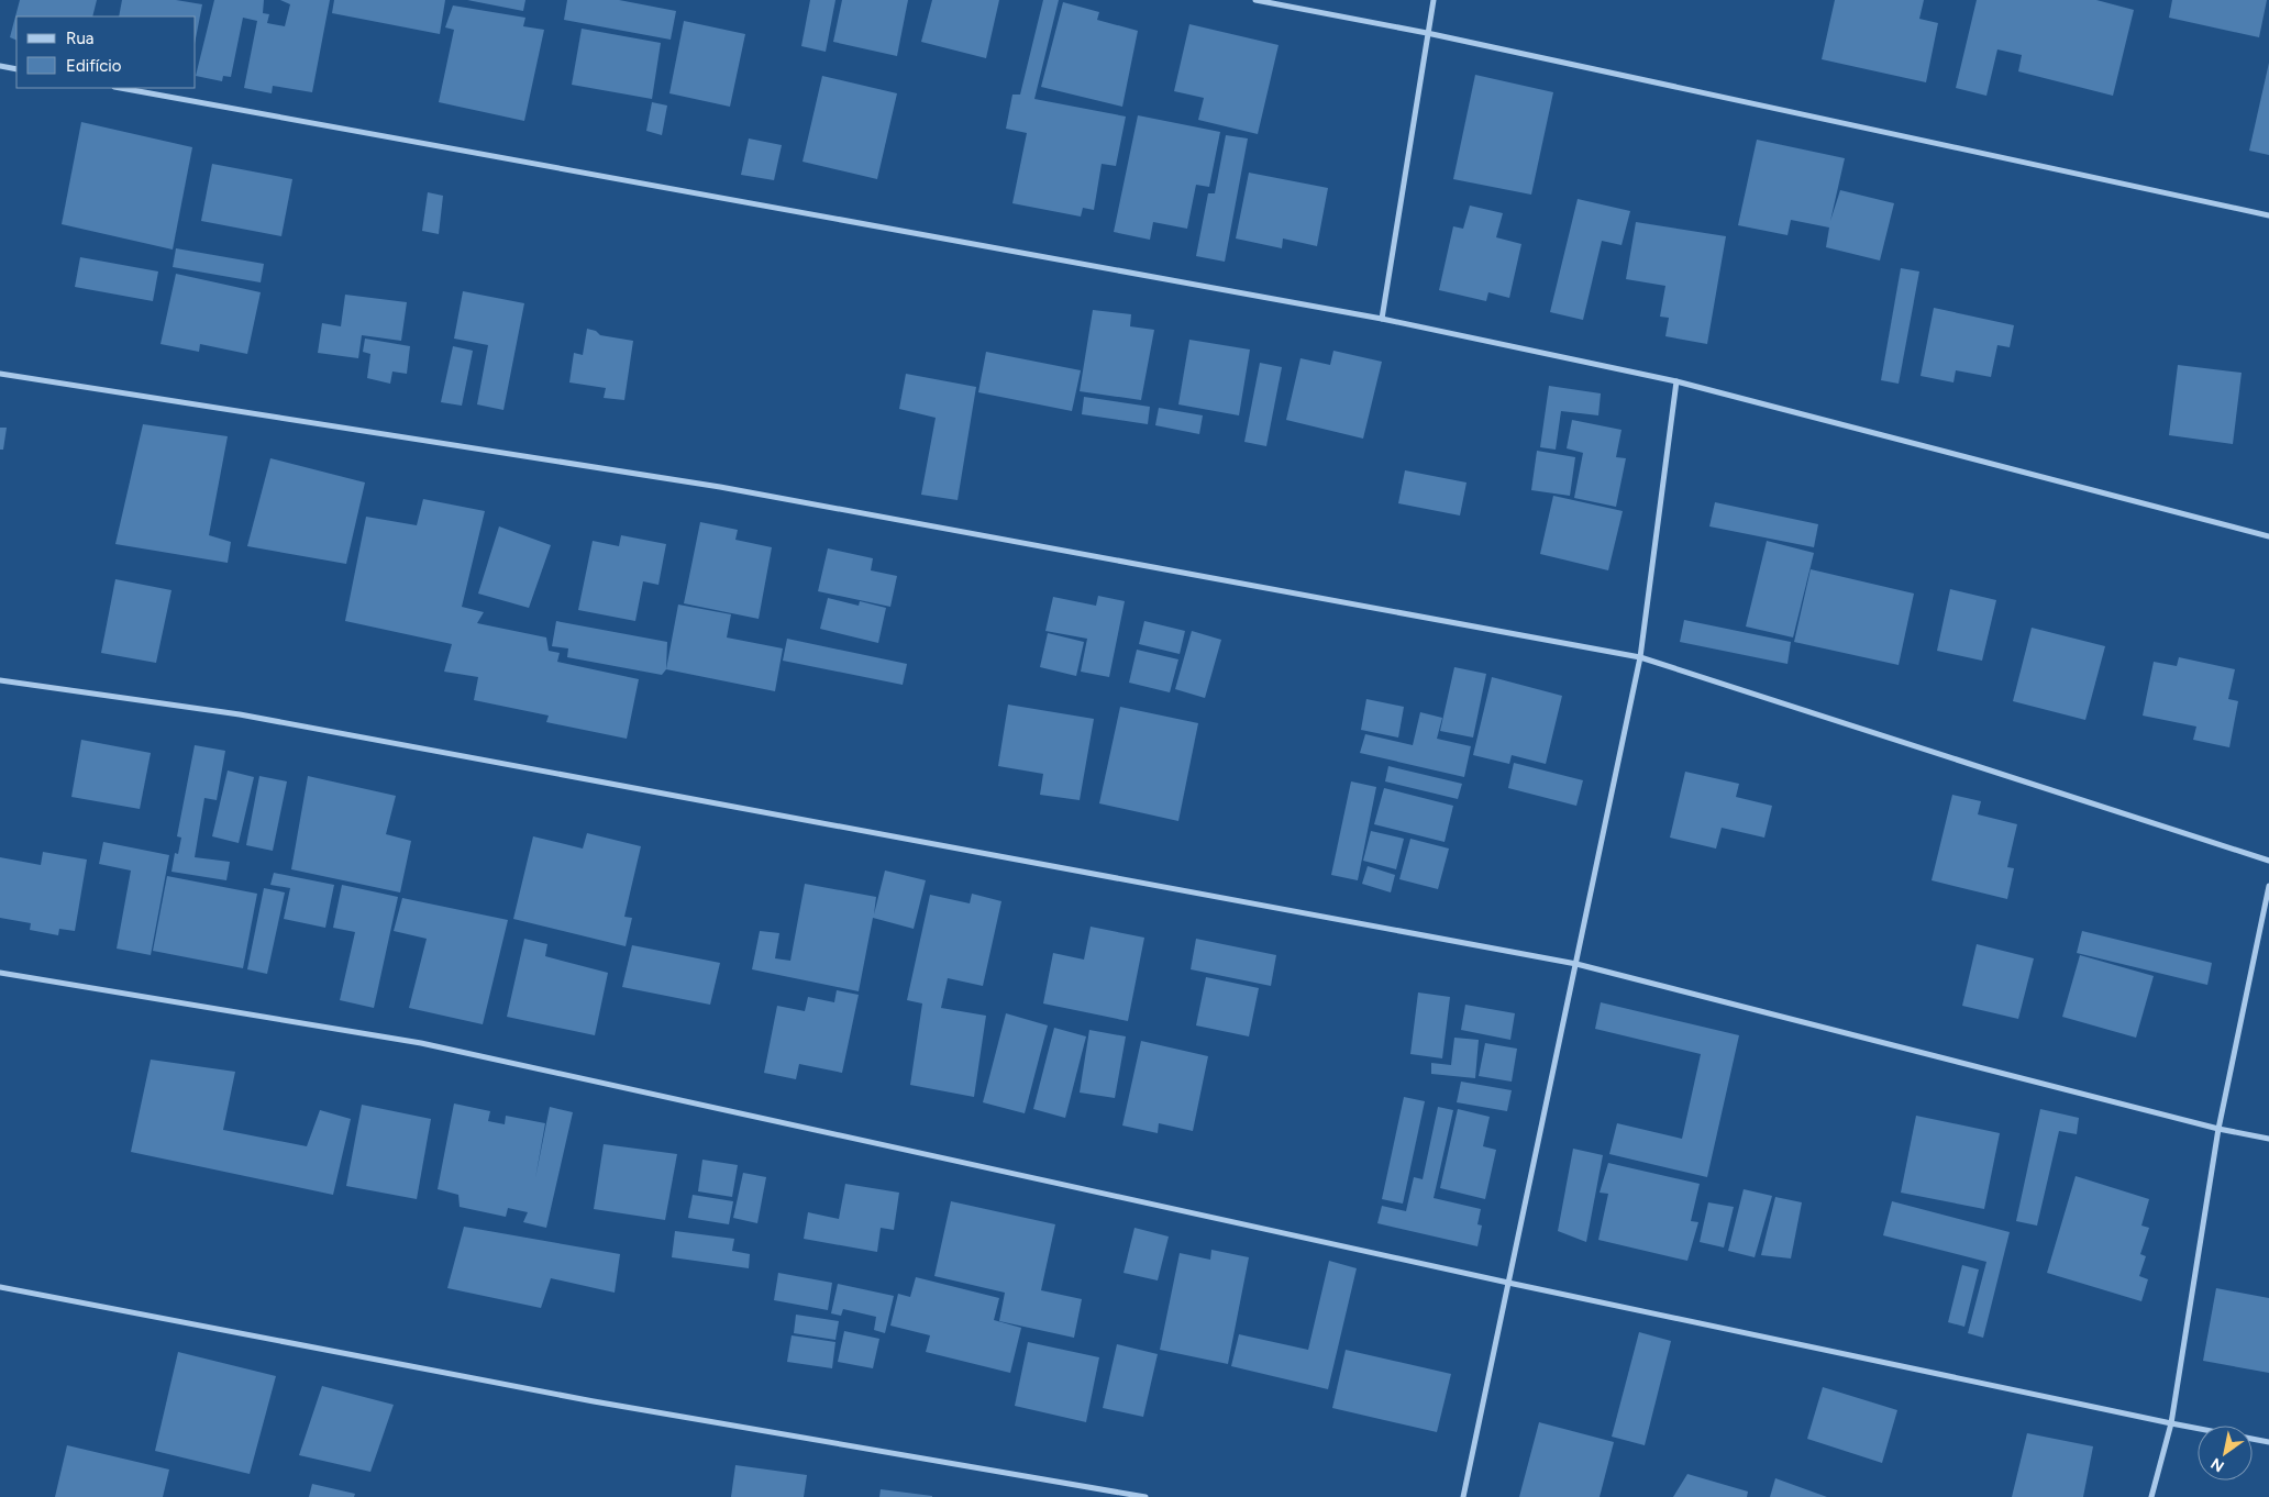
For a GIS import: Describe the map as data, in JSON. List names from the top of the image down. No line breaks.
{"legend":["Rua","Edifício"],"north":"bottom left"}
